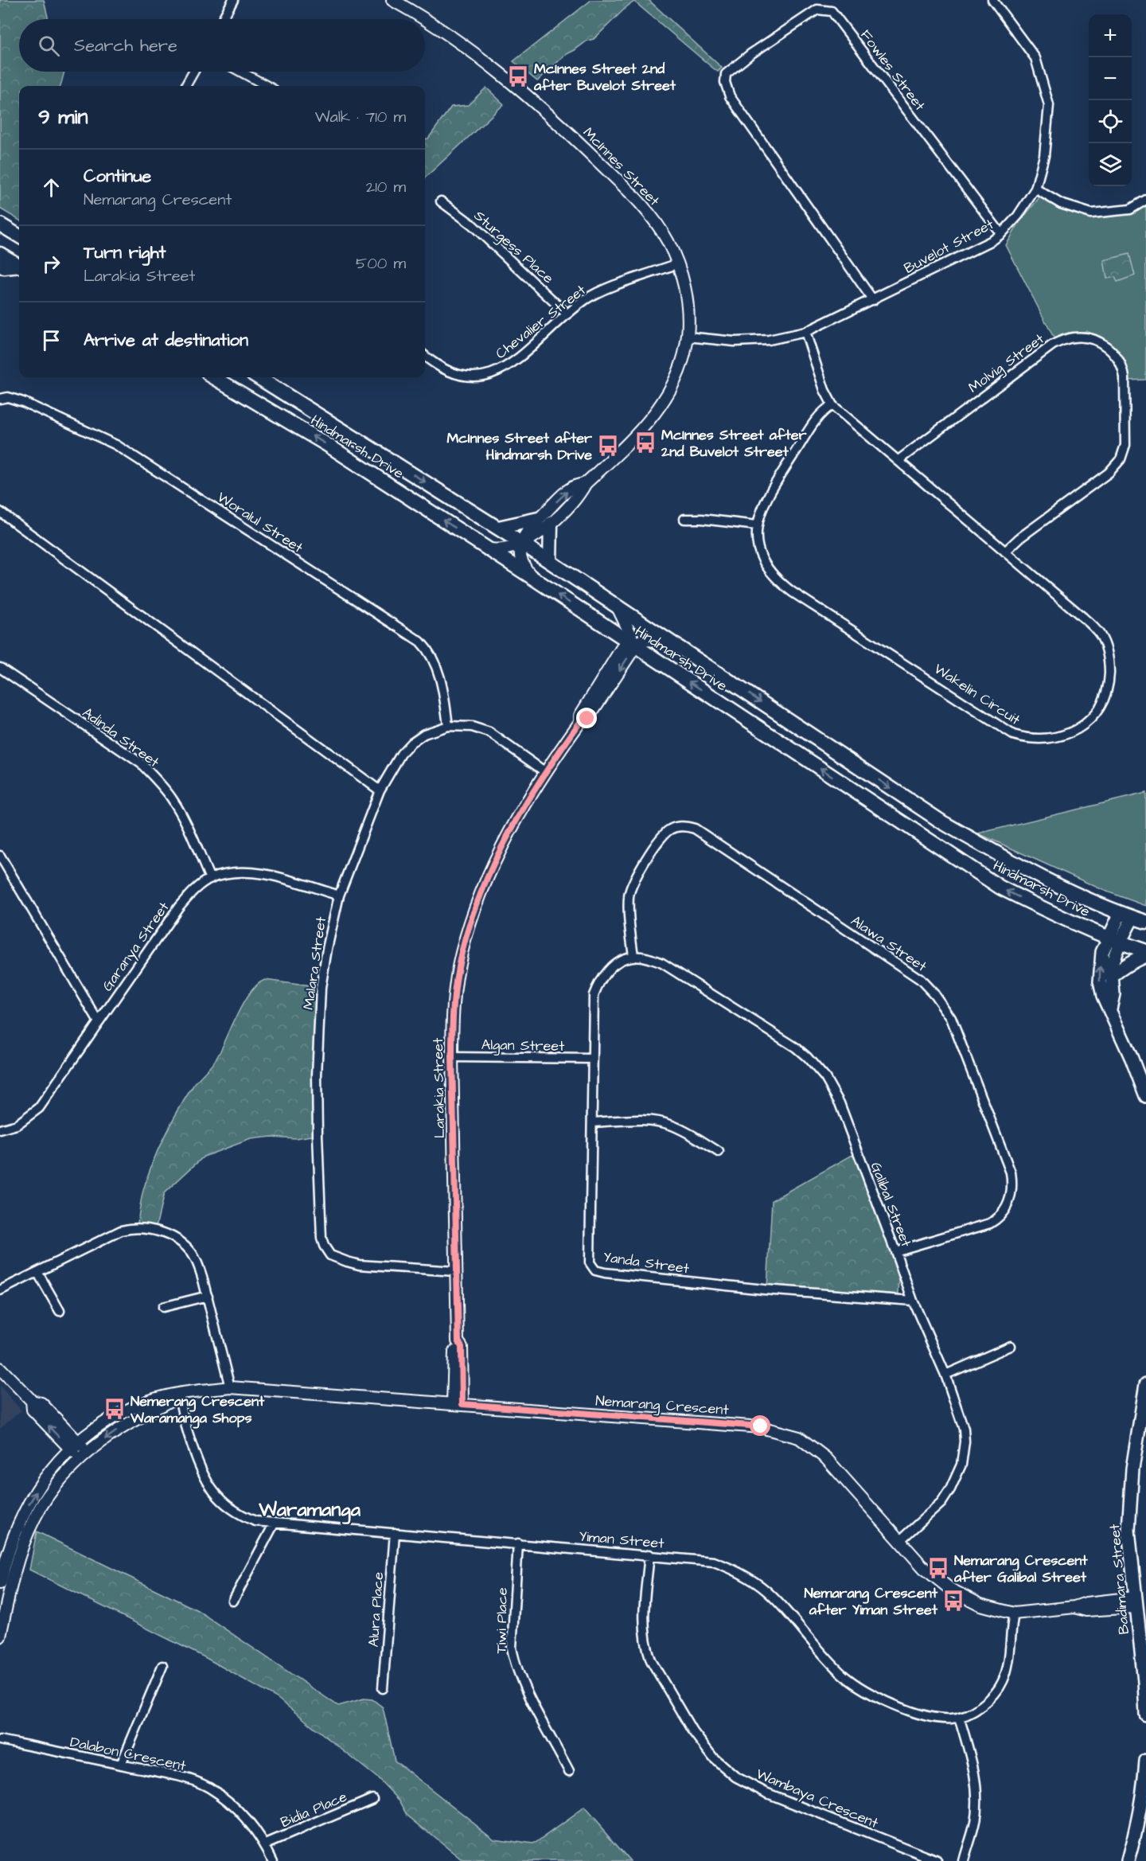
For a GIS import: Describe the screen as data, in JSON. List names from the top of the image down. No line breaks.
{"streets":{"main road":["Hindmarsh Drive","Badimara Street"],"street":["Fowles Street","McInnes Street","Buvelot Street","Sturgess Place","Chevalier Street","Molvig Street","Woralul Street","Wakelin Circuit","Adinda Street","Alawa Street","Garanya Street","Malara Street","Algan Street","Larakia Street","Galibal Street","Yanda Street","Nemarang Crescent","Yiman Street","Alura Place","Tiwi Place","Dalabon Crescent","Wambaya Crescent","Bidia Place"]},"crossings":[["Fowles Street","Buvelot Street"],["McInnes Street","Buvelot Street"],["McInnes Street","Chevalier Street"],["McInnes Street","Hindmarsh Drive"],["Buvelot Street","Wakelin Circuit"],["Sturgess Place","Chevalier Street"],["Molvig Street","Wakelin Circuit"],["Hindmarsh Drive","Larakia Street"],["Woralul Street","Malara Street"],["Adinda Street","Garanya Street"],["Alawa Street","Galibal Street"],["Alawa Street","Yanda Street"],["Garanya Street","Malara Street"],["Malara Street","Larakia Street"],["Algan Street","Larakia Street"],["Algan Street","Yanda Street"],["Larakia Street","Nemarang Crescent"],["Galibal Street","Yanda Street"],["Galibal Street","Nemarang Crescent"],["Nemarang Crescent","Yiman Street"],["Nemarang Crescent","Badimara Street"],["Yiman Street","Alura Place"],["Yiman Street","Tiwi Place"],["Yiman Street","Wambaya Crescent"],["Dalabon Crescent","Bidia Place"]],"districts":["Waramanga"],"places":{"bus stop":["McInnes Street 2nd after Buvelot Street","McInnes Street after 2nd Buvelot Street","McInnes Street after Hindmarsh Drive","Nemerang Crescent Waramanga Shops","Nemarang Crescent after Galibal Street","Nemarang Crescent after Yiman Street"]},"page":{"map_buttons":["+","−"],"search":"Search here","heading":["9 min","Walk · 710 m"],"list":[["Continue","Nemarang Crescent","210 m"],["Turn right","Larakia Street","500 m"],"Arrive at destination"]}}
